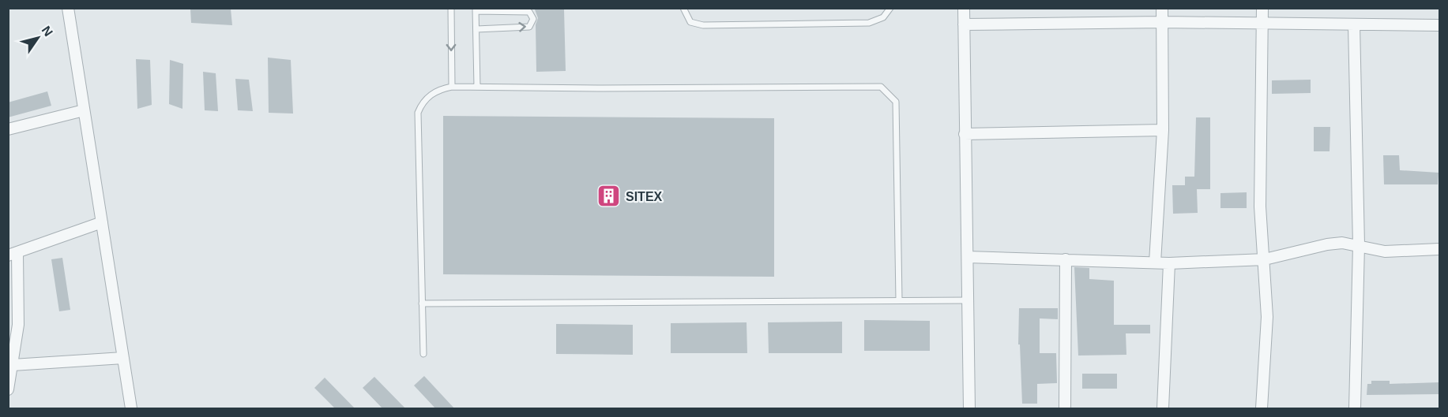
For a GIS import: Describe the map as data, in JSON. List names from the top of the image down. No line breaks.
{"places":{"building":["SITEX"]},"north":"top right"}
